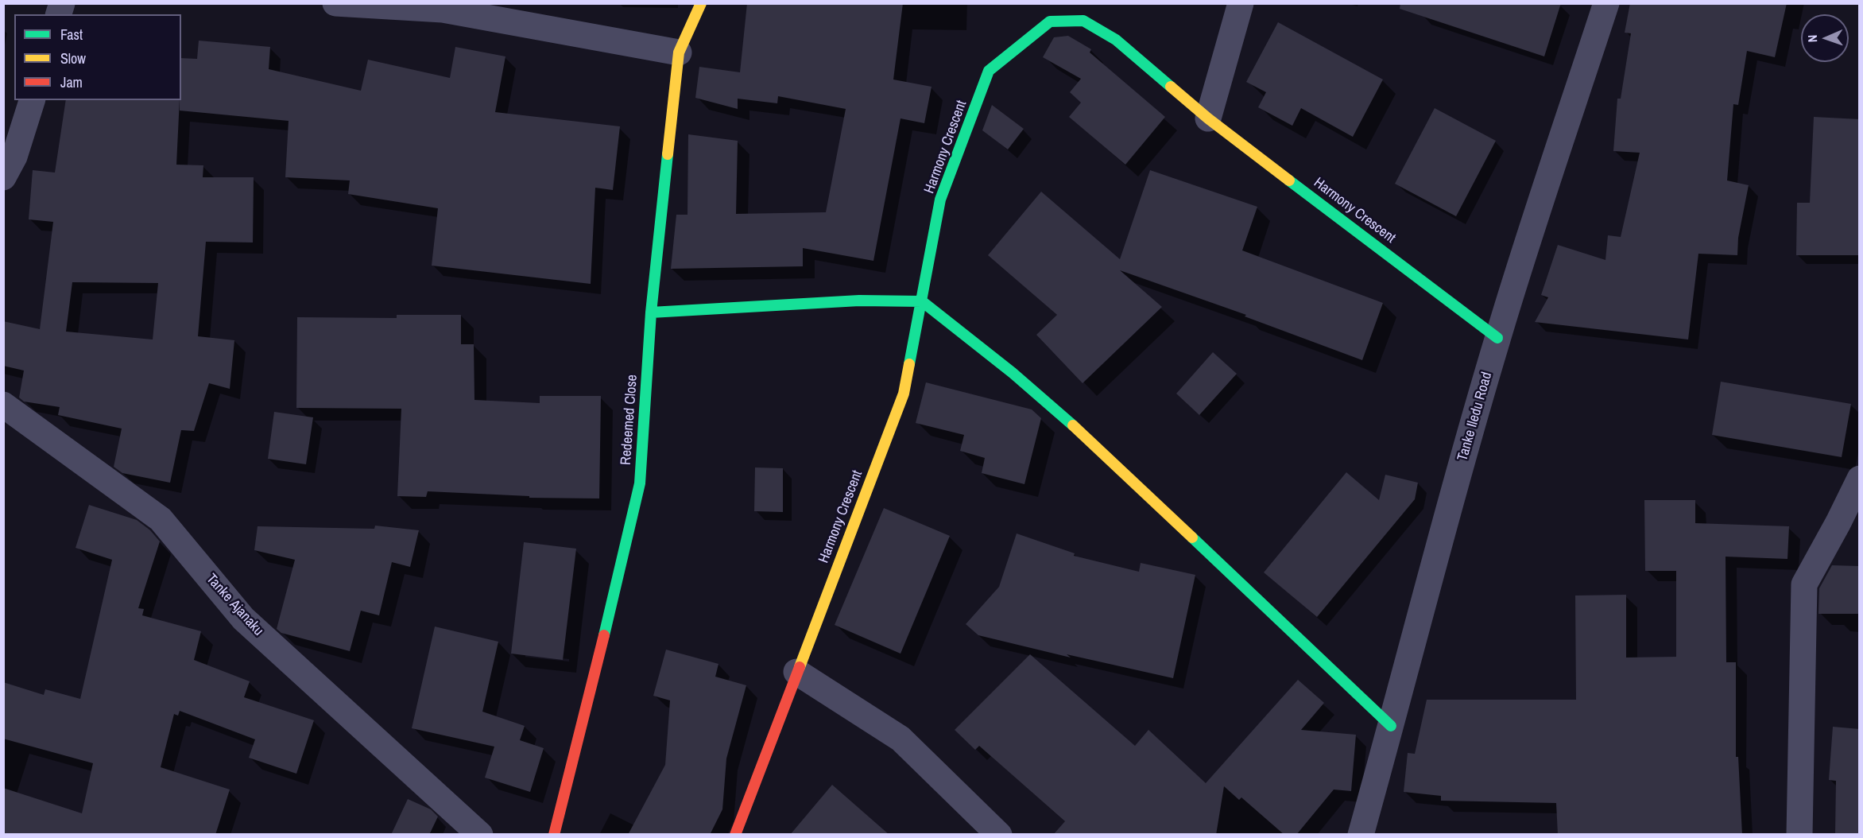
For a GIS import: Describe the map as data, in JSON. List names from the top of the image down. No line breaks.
{"streets":{"street":["Harmony Crescent","Tanke Iledu Road","Redeemed Close","Tanke Ajanaku"]},"crossings":[["Harmony Crescent","Tanke Iledu Road"]],"legend":["Fast","Slow","Jam"],"north":"left"}
